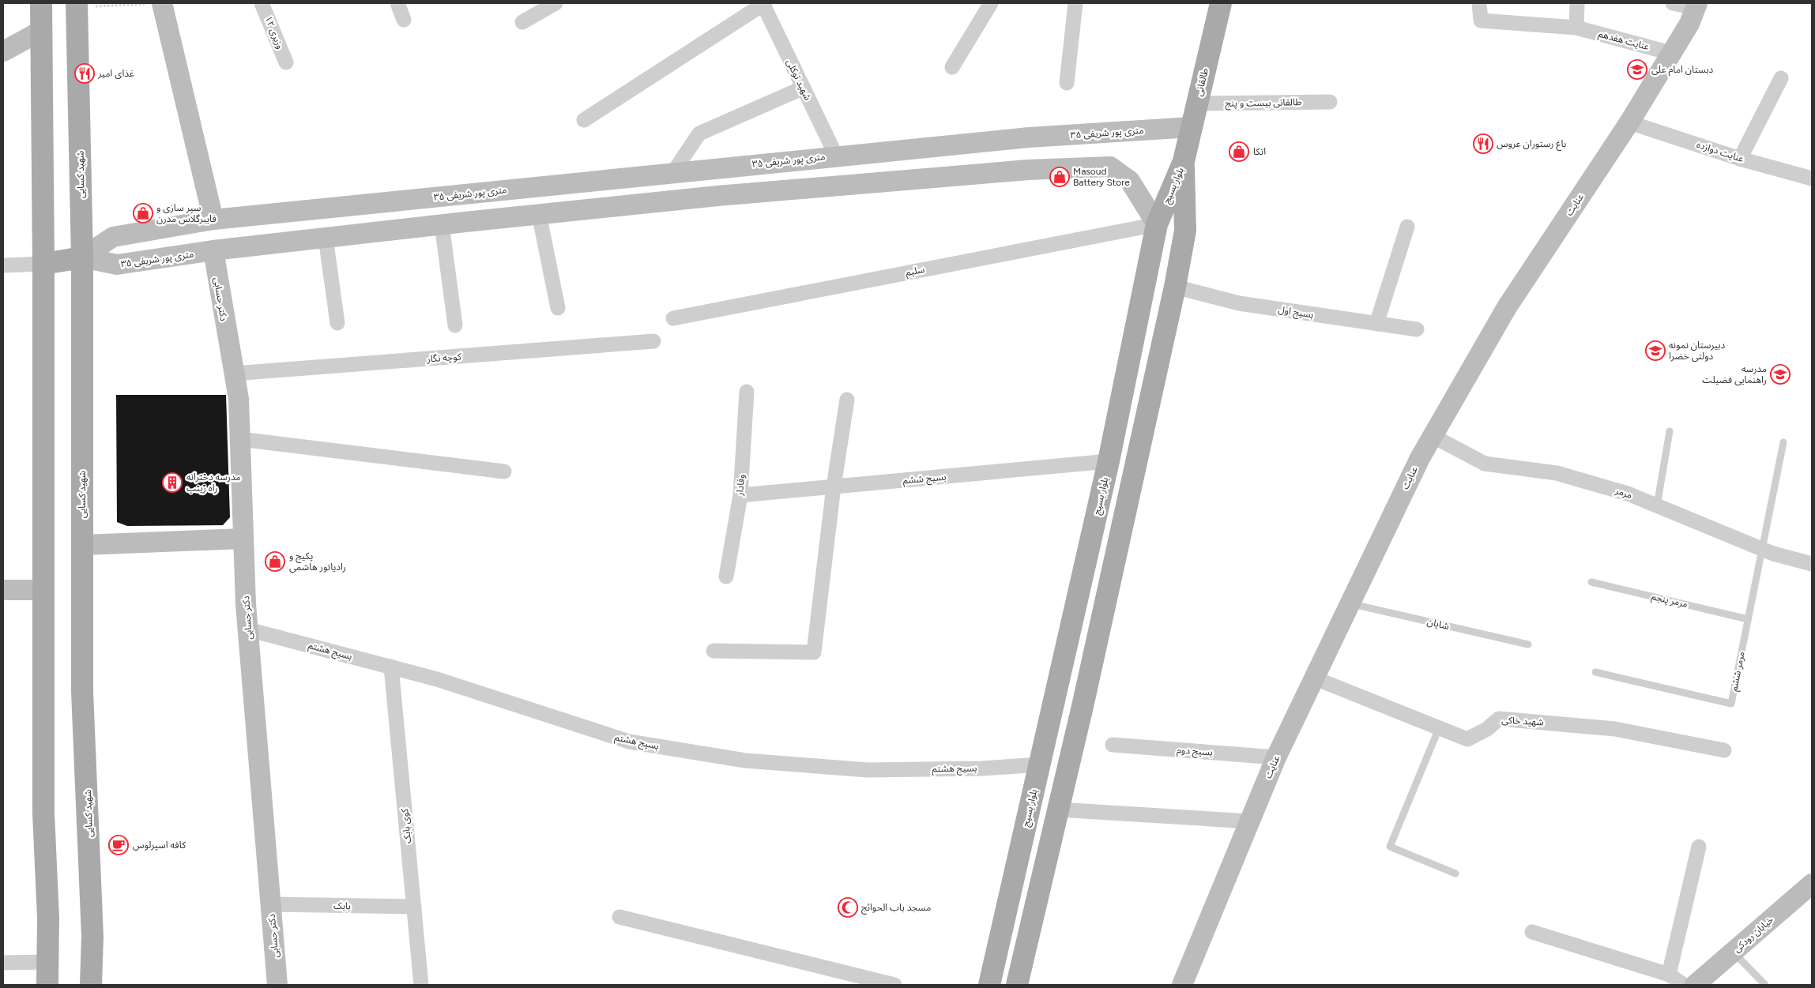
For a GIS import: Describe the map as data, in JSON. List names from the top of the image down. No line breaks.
{"streets":{"main road":["طالقانی","شهید کسایی","بلوار بسیج"],"street":["وزيری ۱۲","عنایت هفدهم","شهید توکلی","طالقانی بیست و پنج","۳۵ متری پور شریفی","عنایت دوازده","عنایت","سلیم","دکتر حسابی","بسیج اول","کوچه نگار","بسیج ششم","وفادار","مرمر","بسیج هشتم","شهید خاکی","بسيج دوم","کوی بابک","بابک","خیابان رودکی"],"lane":["مرمر پنجم","شایان","مرمر ششم"]},"crossings":[["عنایت هفدهم","عنایت"],["شهید توکلی","۳۵ متری پور شریفی"],["طالقانی","طالقانی بیست و پنج"],["طالقانی","۳۵ متری پور شریفی"],["طالقانی","بلوار بسیج"],["۳۵ متری پور شریفی","شهید کسایی"],["۳۵ متری پور شریفی","بلوار بسیج"],["۳۵ متری پور شریفی","سلیم"],["۳۵ متری پور شریفی","دکتر حسابی"],["عنایت دوازده","عنایت"],["بلوار بسیج","سلیم"],["بلوار بسیج","بسیج اول"],["بلوار بسیج","بسیج ششم"],["بلوار بسیج","بسیج هشتم"],["عنایت","مرمر"],["عنایت","شایان"],["عنایت","شهید خاکی"],["عنایت","بسيج دوم"],["دکتر حسابی","کوچه نگار"],["دکتر حسابی","بسیج هشتم"],["دکتر حسابی","بابک"],["بسیج ششم","وفادار"],["مرمر","مرمر ششم"],["مرمر پنجم","مرمر ششم"],["بسیج هشتم","کوی بابک"],["کوی بابک","بابک"]],"places":{"school or university":["دبستان امام علی","دبیرستان نمونه دولتی خضرا","مدرسه راهنمایی فضیلت"],"restaurant":["غذای امیر","باغ رستوران عروس"],"shop":["اتکا","Masoud Battery Store","سپر سازی و فایبرگلاس مدرن","پکیج و رادیاتور هاشمی"],"building":["مدرسه دخترانه راه زینب"],"cafe":["کافه اسپرلوس"],"mosque":["مسجد باب الحوائج"]}}
